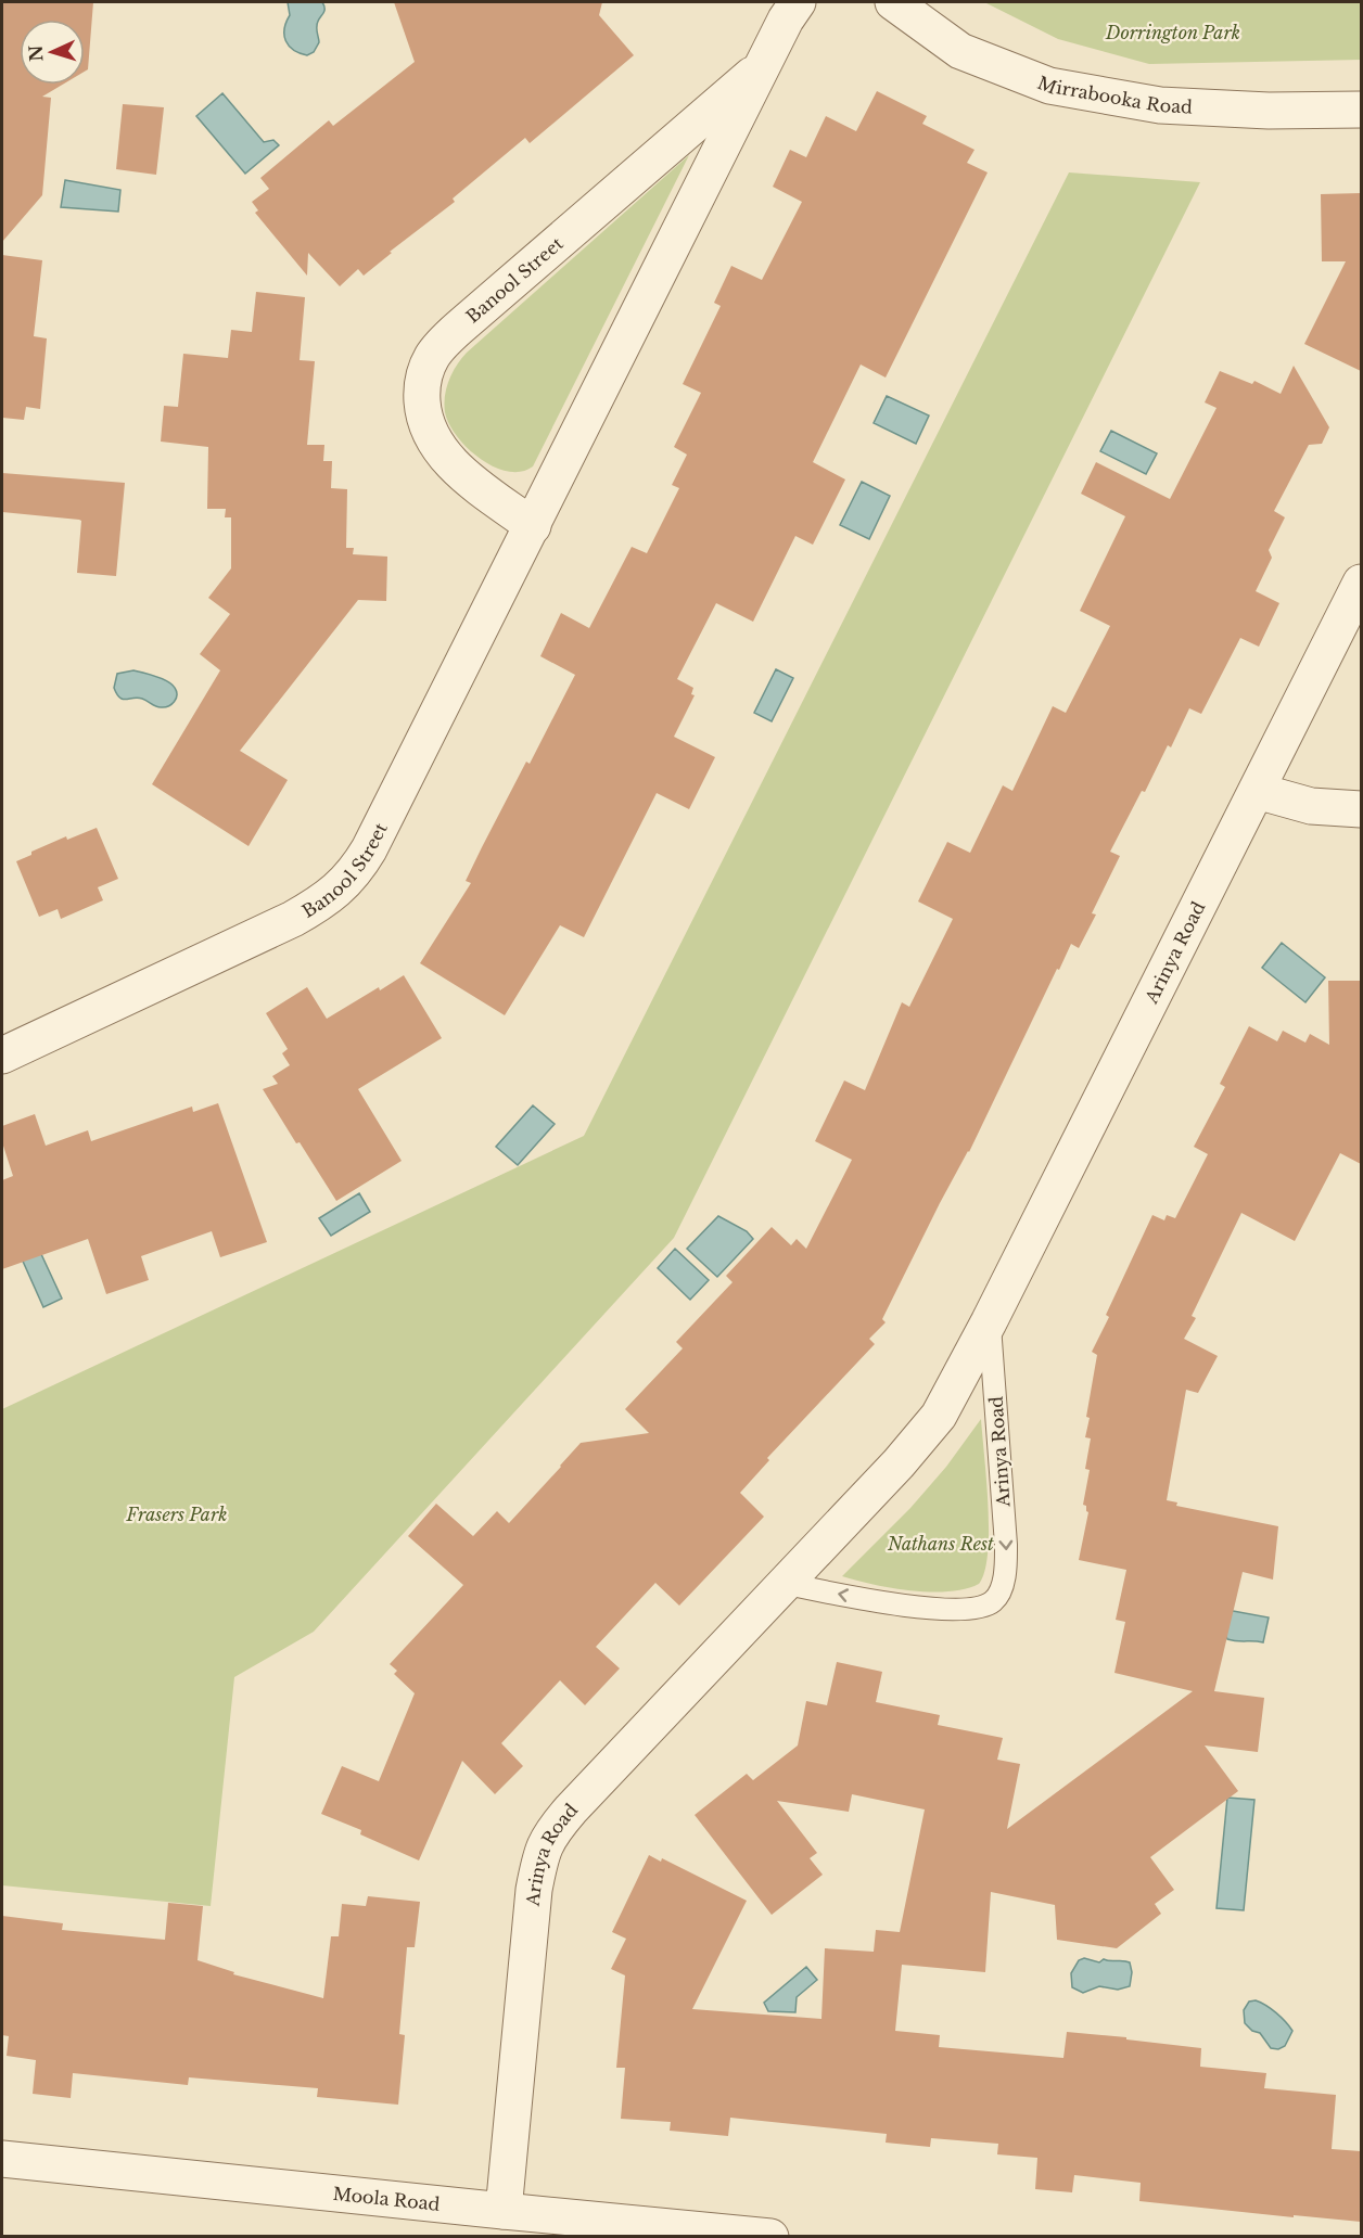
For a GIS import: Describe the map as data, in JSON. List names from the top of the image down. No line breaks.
{"streets":{"street":["Mirrabooka Road","Banool Street","Arinya Road","Moola Road"]},"crossings":[["Arinya Road","Moola Road"]],"parks":["Dorrington Park","Frasers Park","Nathans Rest"],"north":"left"}
